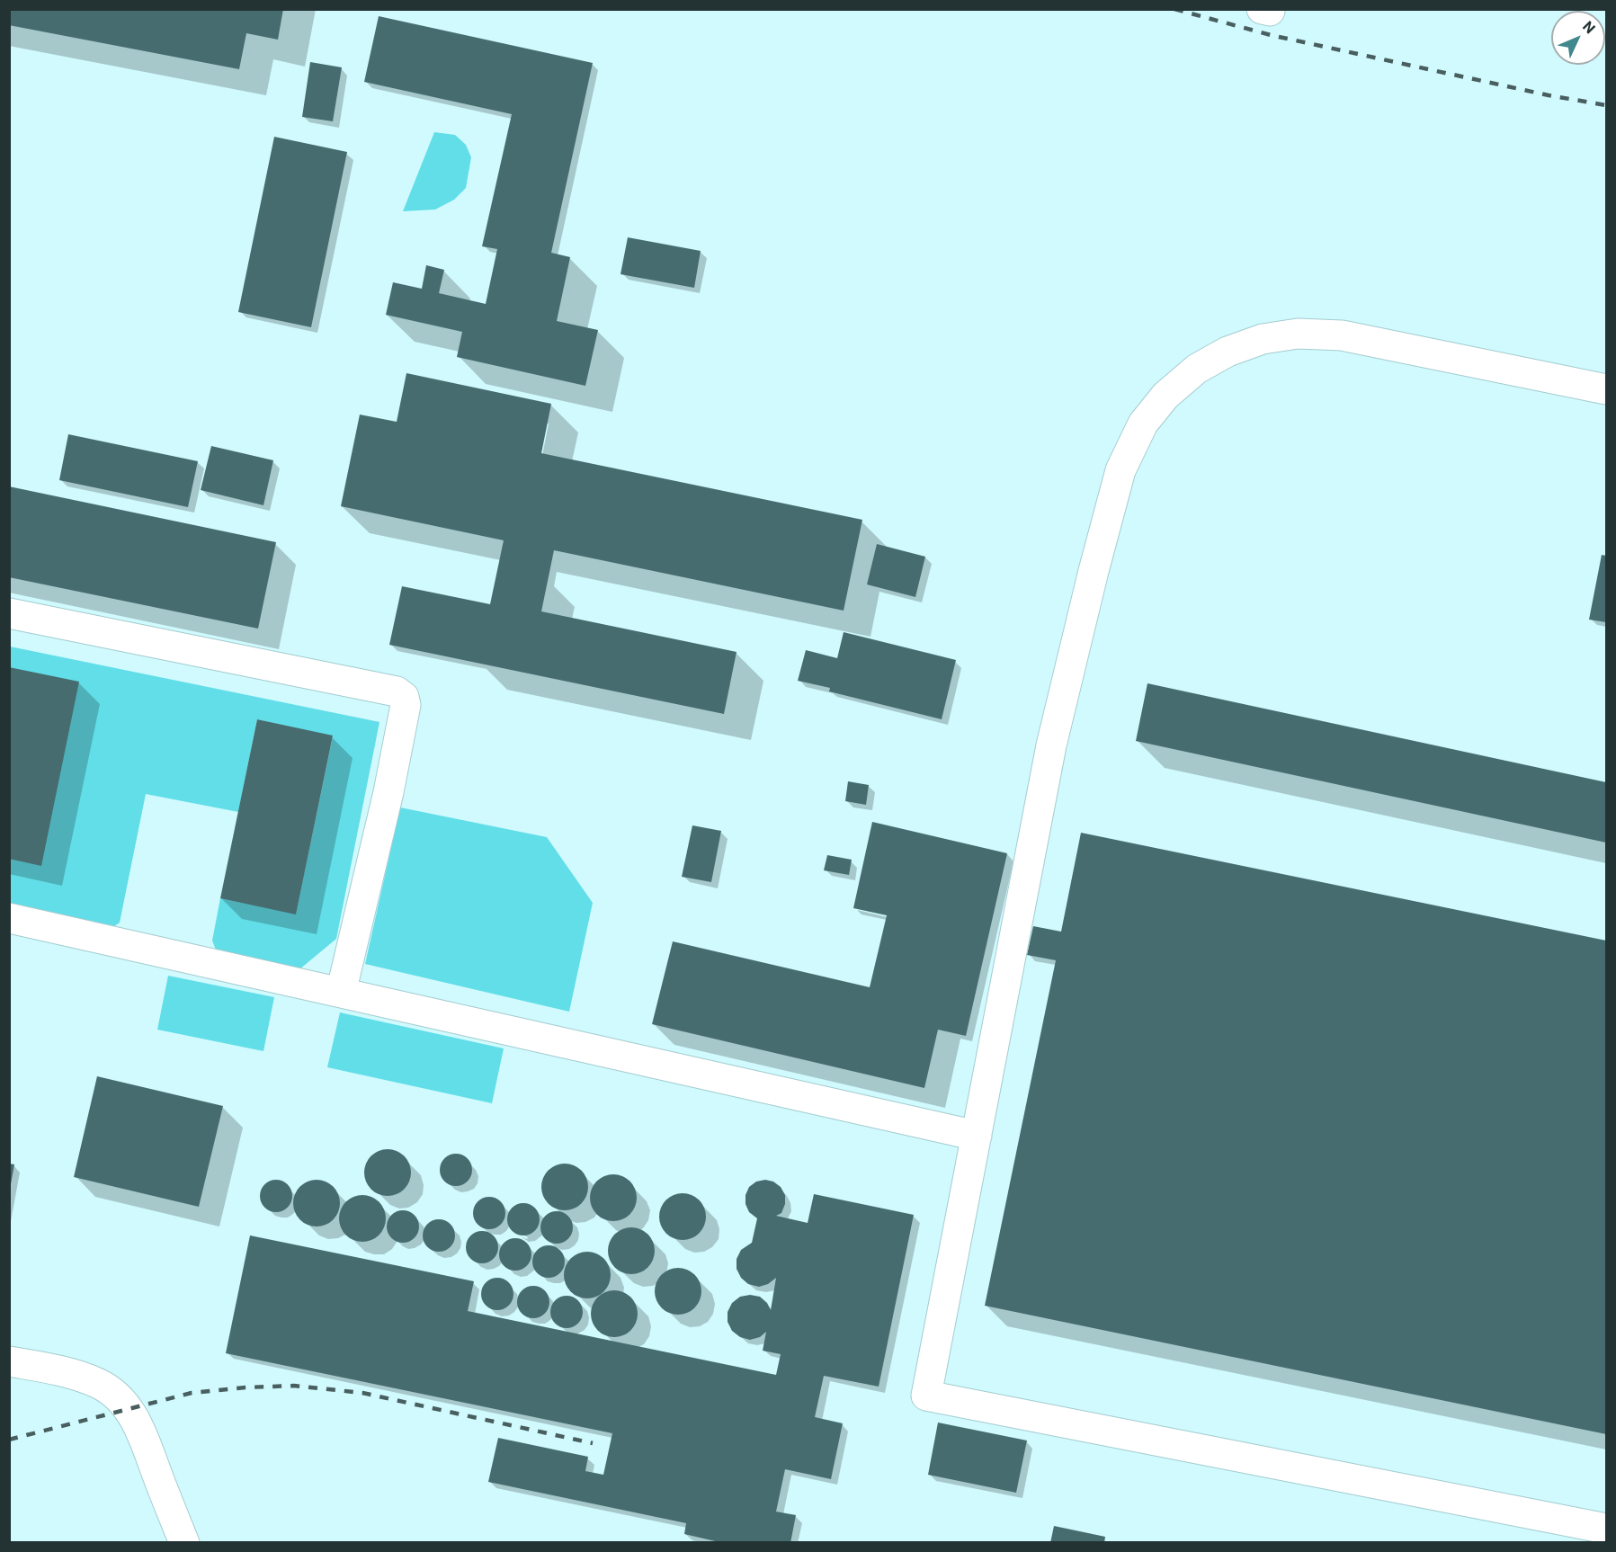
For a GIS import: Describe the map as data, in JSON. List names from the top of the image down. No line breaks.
{"north":"top right"}
